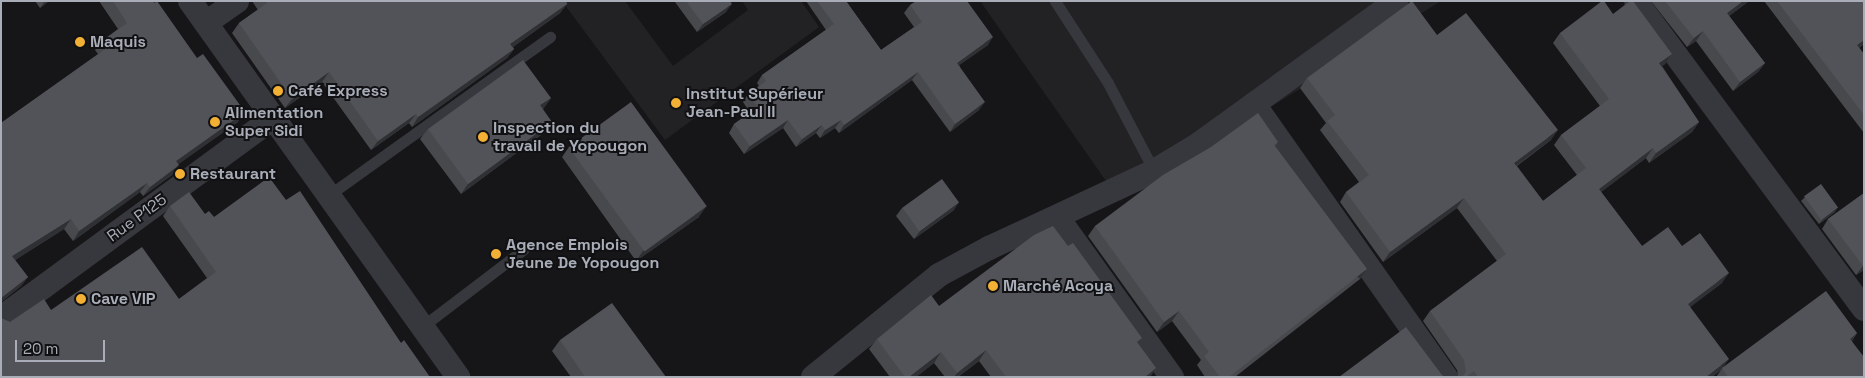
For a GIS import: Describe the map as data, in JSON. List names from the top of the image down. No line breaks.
{"streets":{"street":["Rue P125"]},"places":["Maquis","Café Express","Institut Supérieur Jean-Paul II","Alimentation Super Sidi","Inspection du travail de Yopougon","Restaurant","Agence Emplois Jeune De Yopougon","Marché Acoya","Cave VIP"],"scale_bar":"20 m"}
